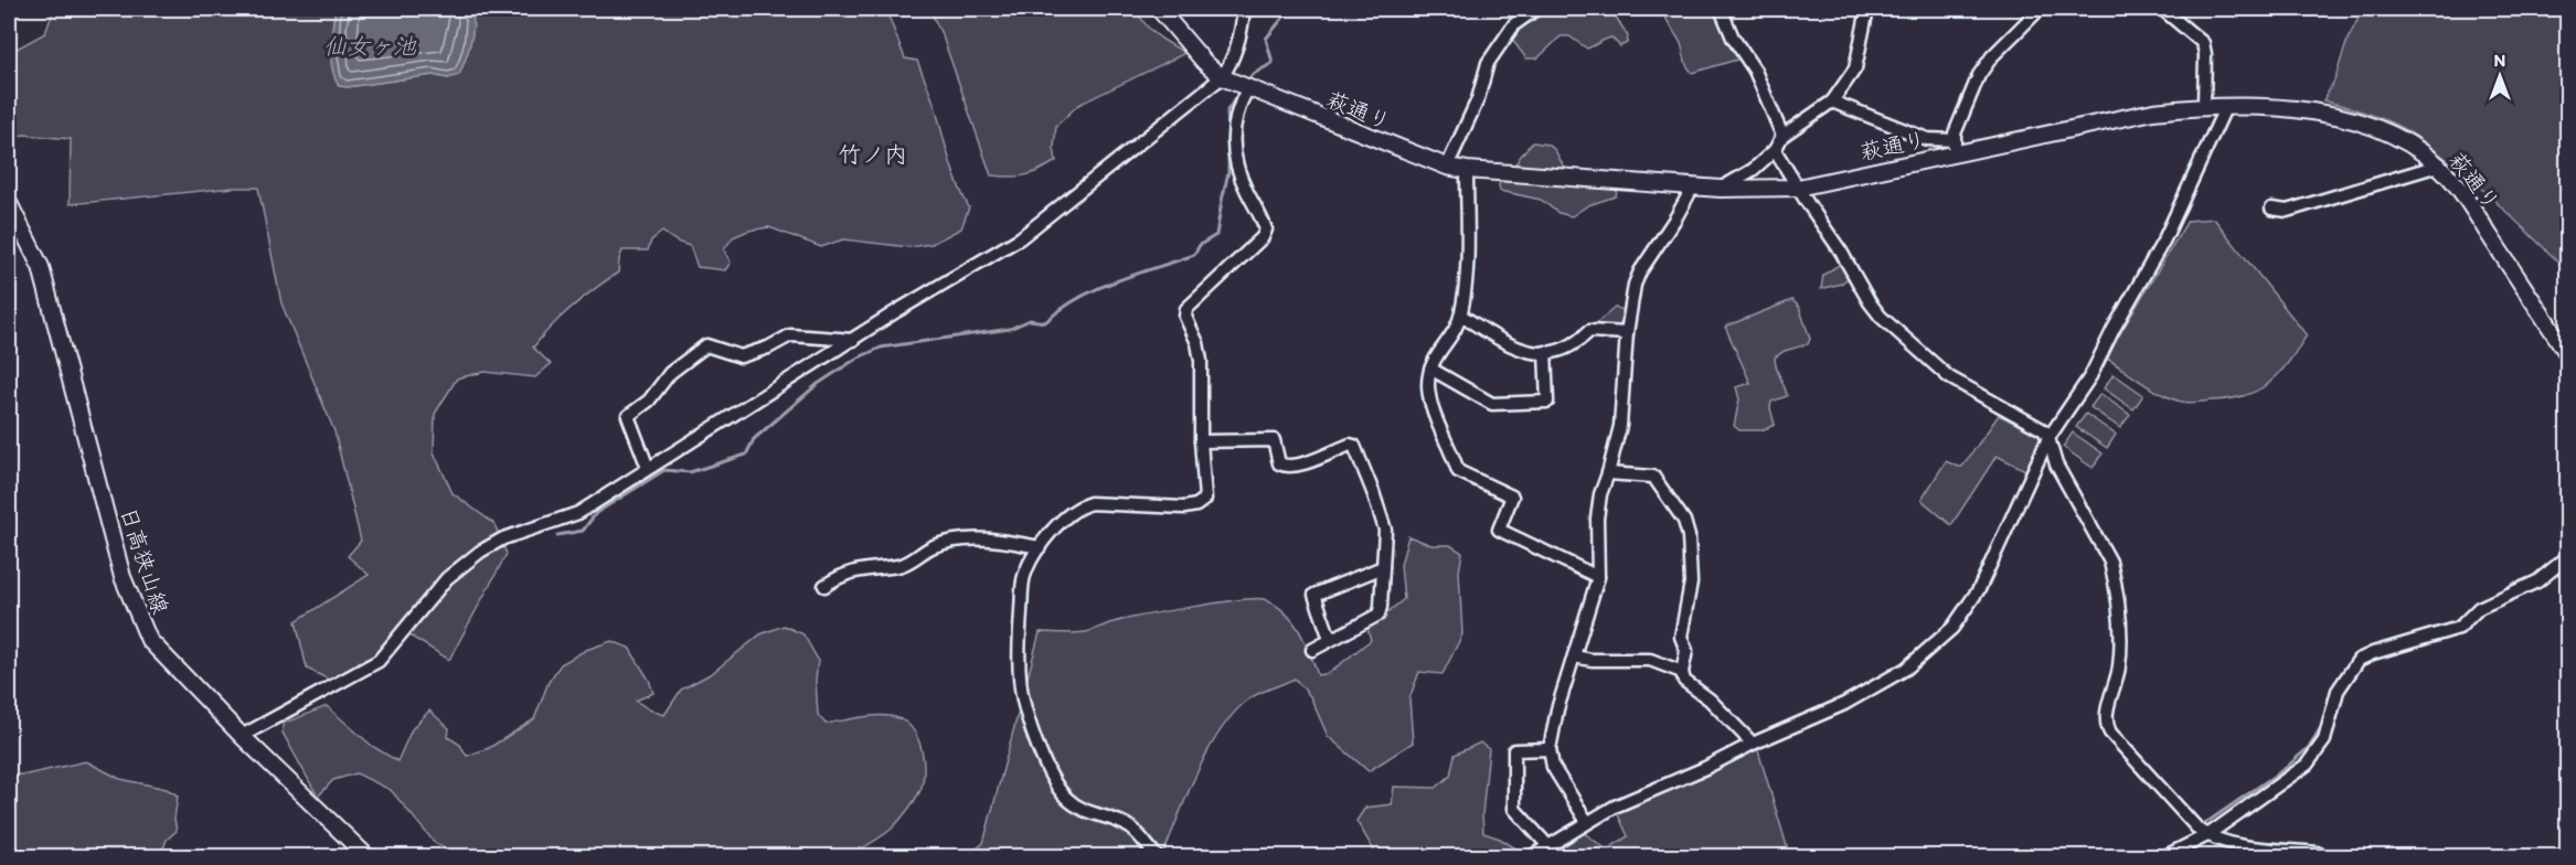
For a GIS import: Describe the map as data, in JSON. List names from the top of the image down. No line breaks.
{"streets":{"street":["萩通り","日高狭山線"]},"districts":["竹ノ内"],"water":["仙女ヶ池"],"north":"top"}
